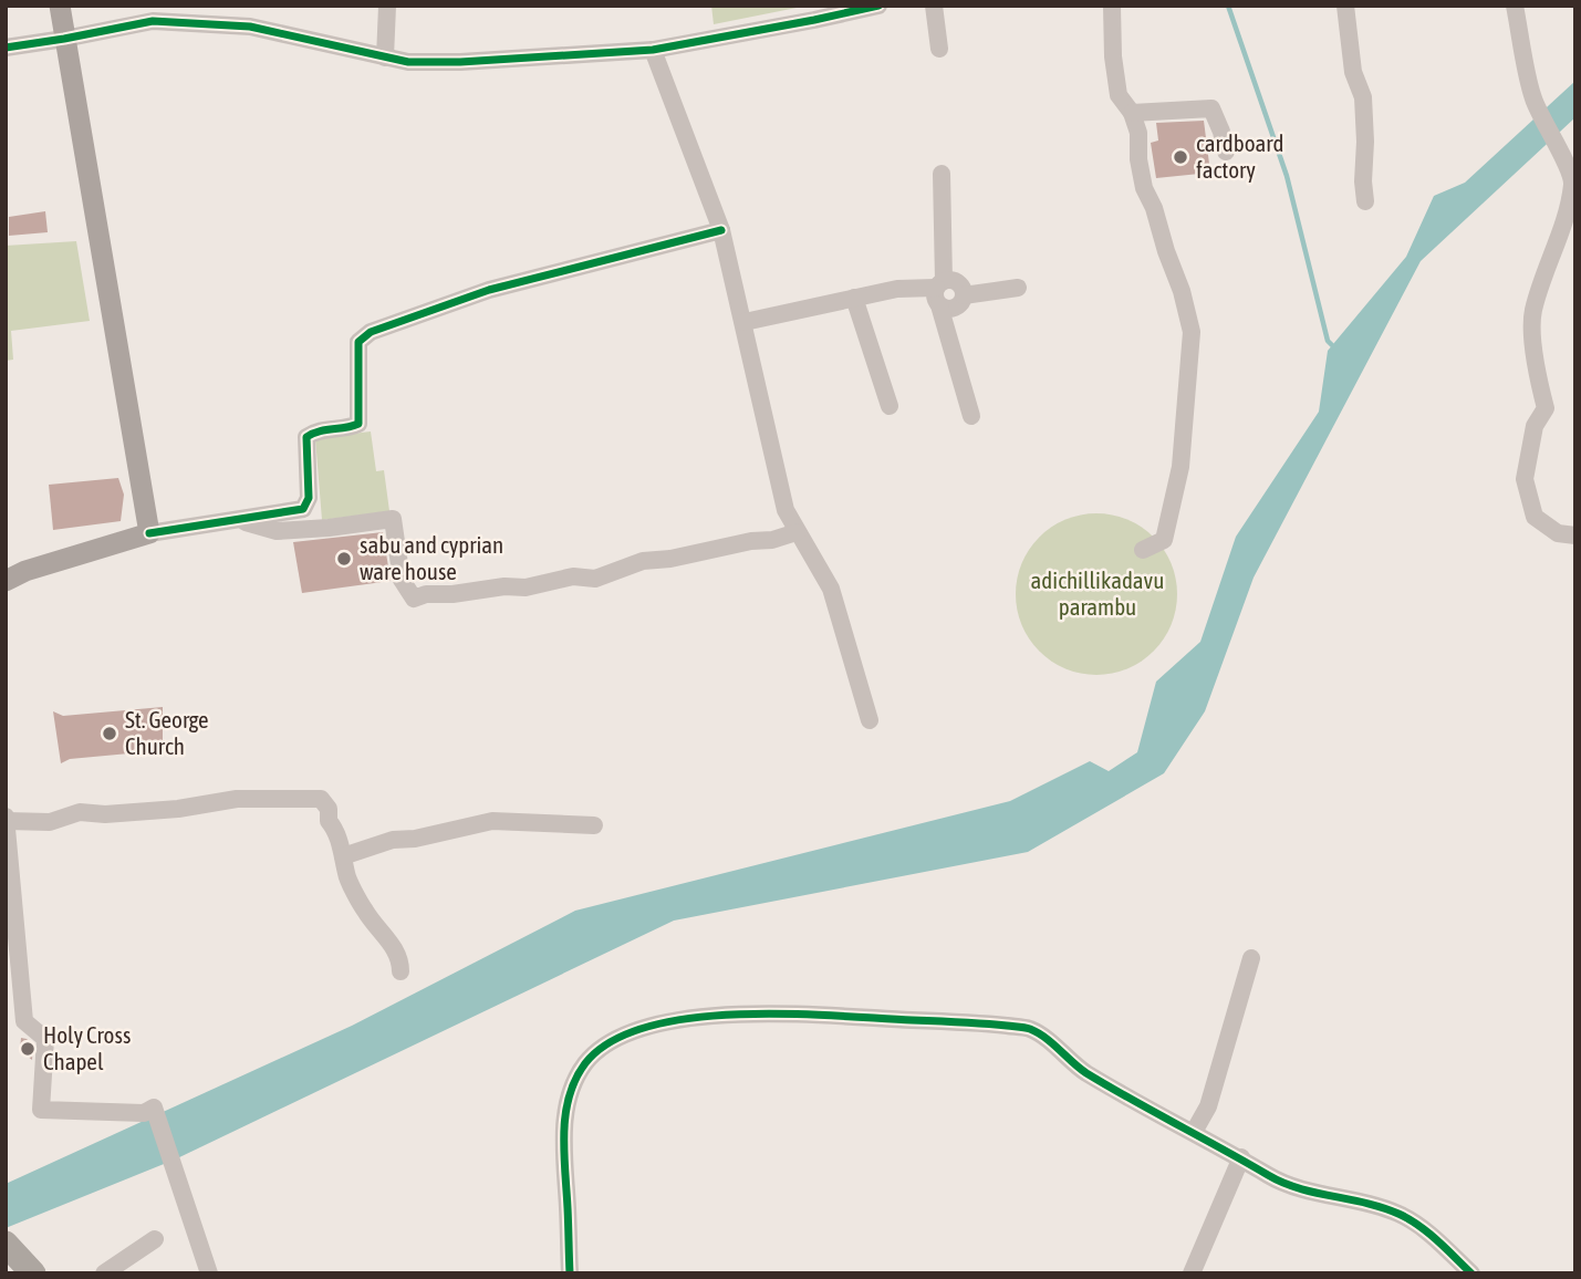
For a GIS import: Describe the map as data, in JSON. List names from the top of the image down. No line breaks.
{"parks":["adichillikadavu parambu"],"places":["cardboard factory","sabu and cyprian ware house","St. George Church","Holy Cross Chapel"]}
